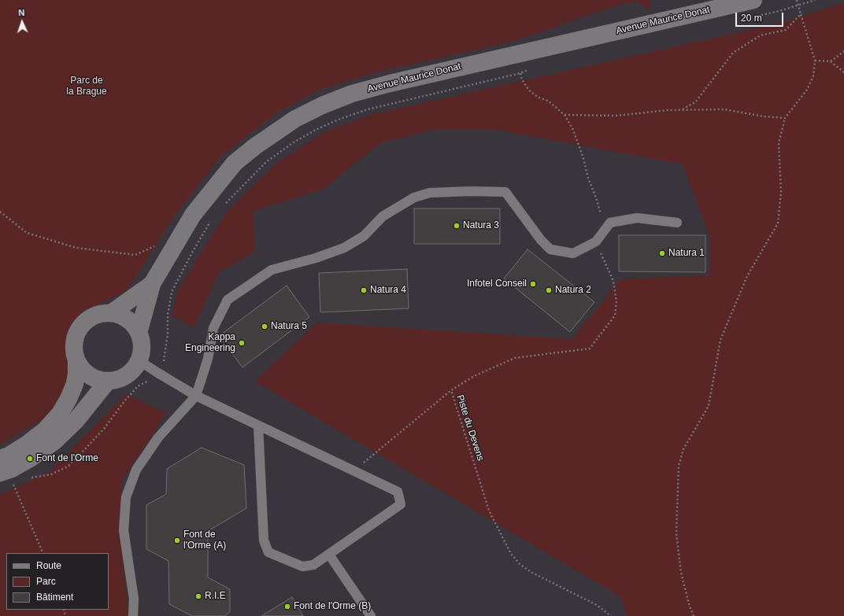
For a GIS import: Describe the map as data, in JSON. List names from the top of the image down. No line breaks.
{"streets":{"main road":["Avenue Maurice Donat"],"path":["Piste du Devens"]},"parks":["Parc de la Brague"],"places":["Natura 3","Natura 1","Infotel Conseil","Natura 4","Natura 2","Natura 5","Kappa Engineering","Font de l'Orme","Font de l'Orme (A)","R.I.E","Font de l'Orme (B)"],"legend":["Route","Parc","Bâtiment"],"scale_bar":"20 m","north":"top"}
